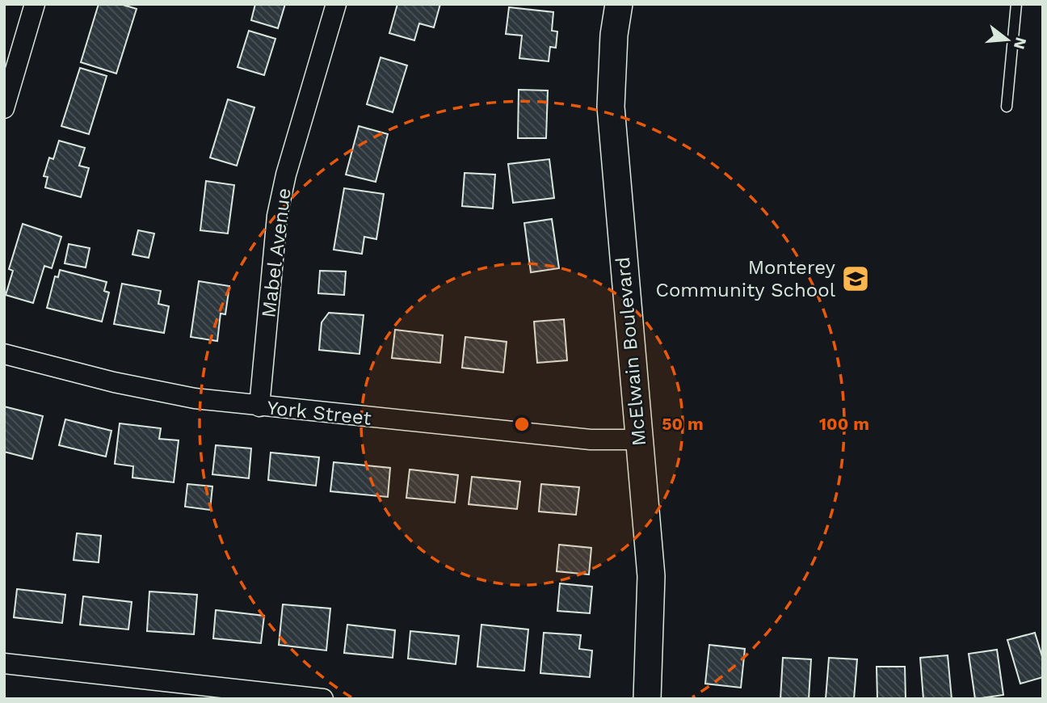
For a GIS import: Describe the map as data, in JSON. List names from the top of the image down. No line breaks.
{"streets":{"street":["Mabel Avenue","McElwain Boulevard","York Street"]},"crossings":[["Mabel Avenue","York Street"],["McElwain Boulevard","York Street"]],"places":{"school or university":["Monterey Community School"]},"north":"right","rings":["50 m","100 m"]}
